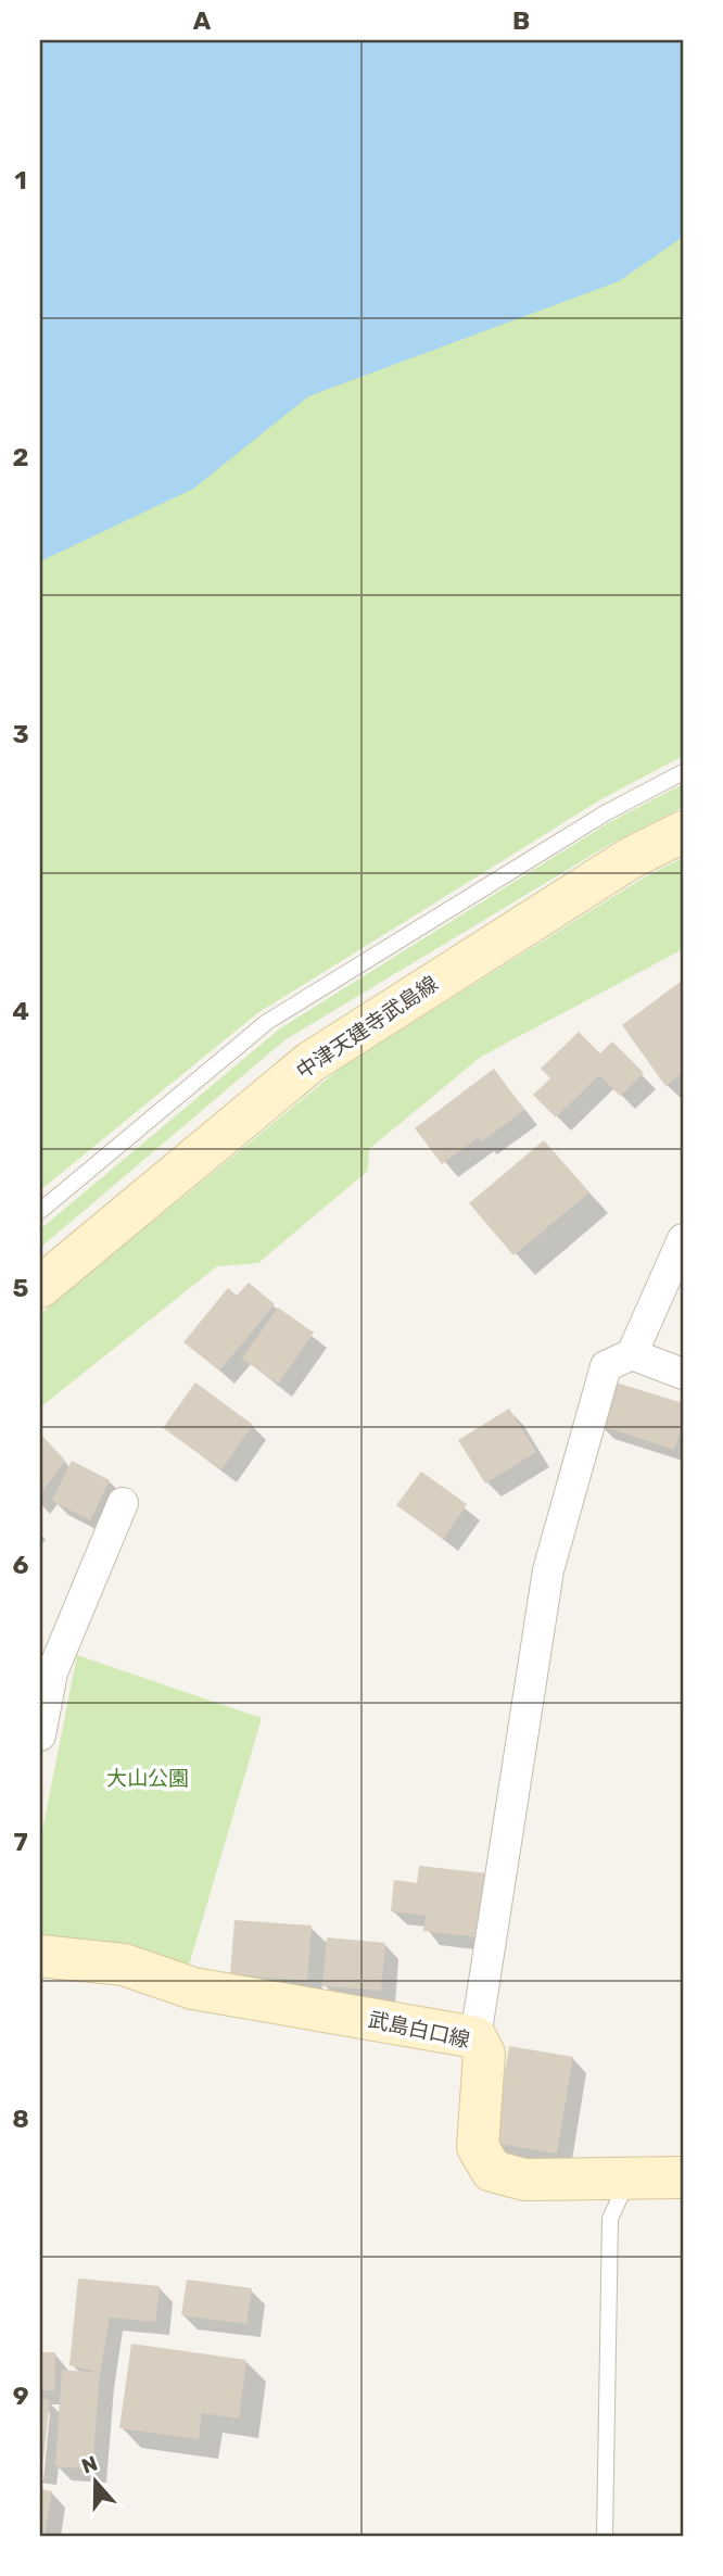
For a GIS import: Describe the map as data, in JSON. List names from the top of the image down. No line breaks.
{"streets":{"main road":["中津天建寺武島線","武島白口線"]},"parks":["大山公園"],"north":"top","grid":{"columns":["A","B"],"rows":["1","2","3","4","5","6","7","8","9"]}}
